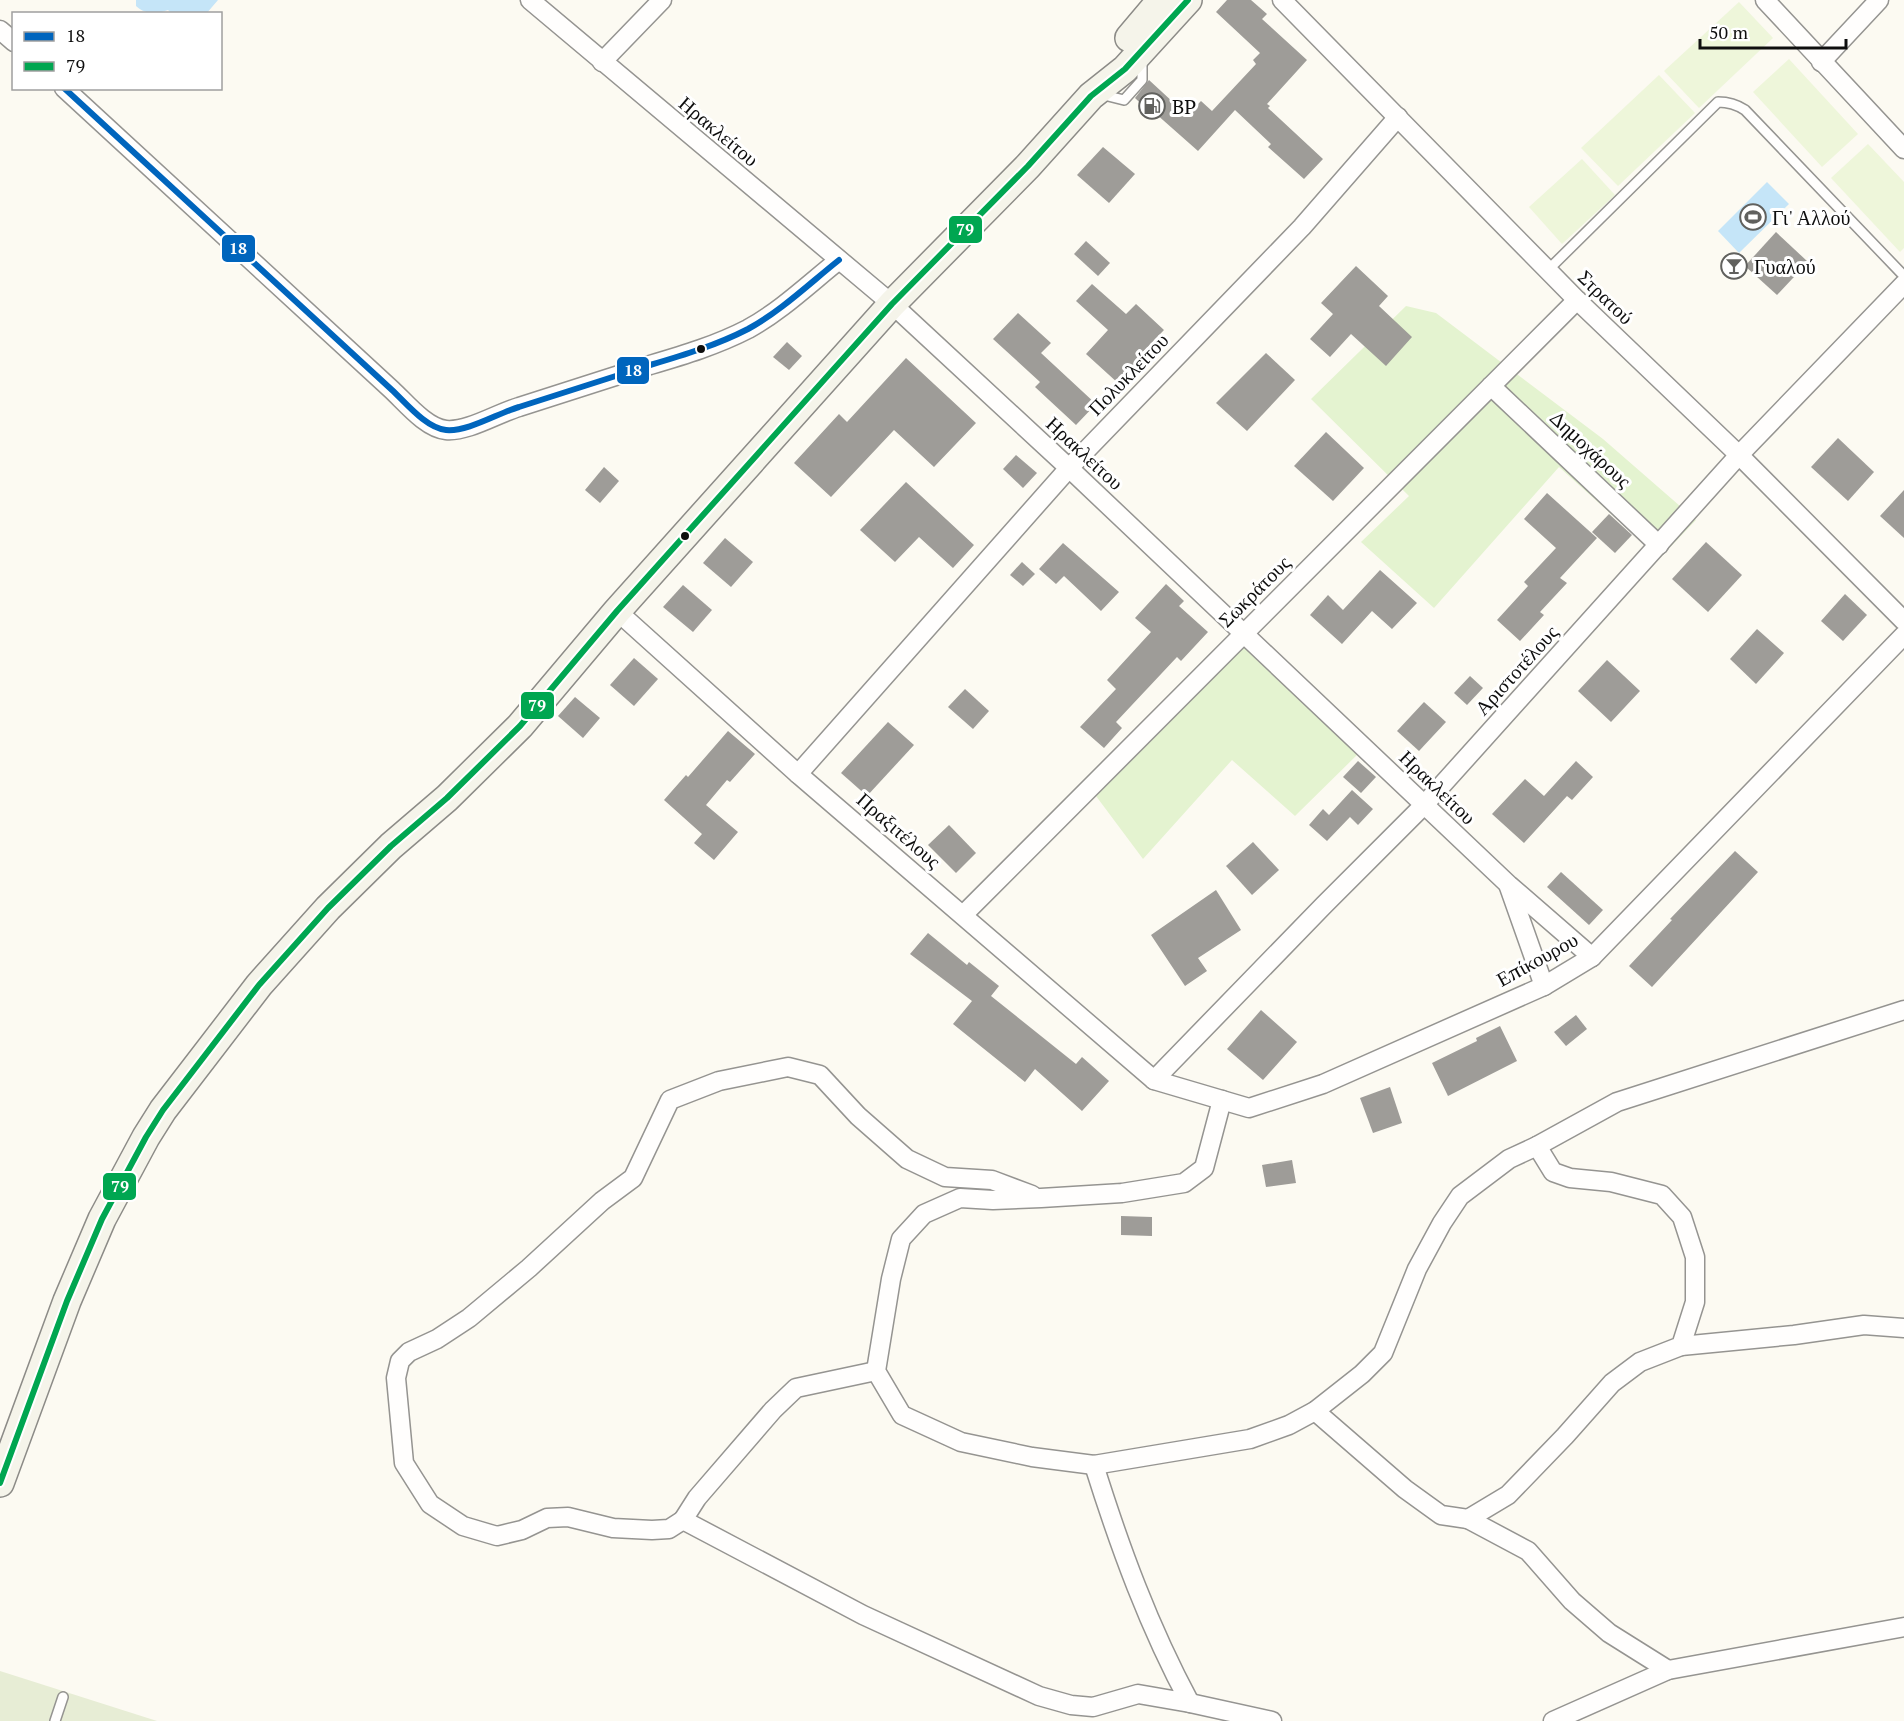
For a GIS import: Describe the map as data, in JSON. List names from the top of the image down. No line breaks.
{"streets":{"street":["Ηρακλείτου","Στρατού","Πολυκλείτου","Δημοχάρους","Σωκράτους","Αριστοτέλους","Πραξιτέλους","Επίκουρου"]},"crossings":[["Ηρακλείτου","Πολυκλείτου"],["Ηρακλείτου","Σωκράτους"],["Ηρακλείτου","Αριστοτέλους"],["Ηρακλείτου","Επίκουρου"],["Στρατού","Πολυκλείτου"],["Στρατού","Σωκράτους"],["Στρατού","Αριστοτέλους"],["Πολυκλείτου","Πραξιτέλους"],["Δημοχάρους","Σωκράτους"],["Δημοχάρους","Αριστοτέλους"],["Σωκράτους","Πραξιτέλους"],["Αριστοτέλους","Πραξιτέλους"],["Αριστοτέλους","Επίκουρου"],["Πραξιτέλους","Επίκουρου"]],"places":{"fuel station":["BP"],"sports":["Γι' Αλλού"],"bar":["Γυαλού"]},"lines":["transit line 79","transit line 18"],"legend":["18","79"],"scale_bar":"50 m"}
